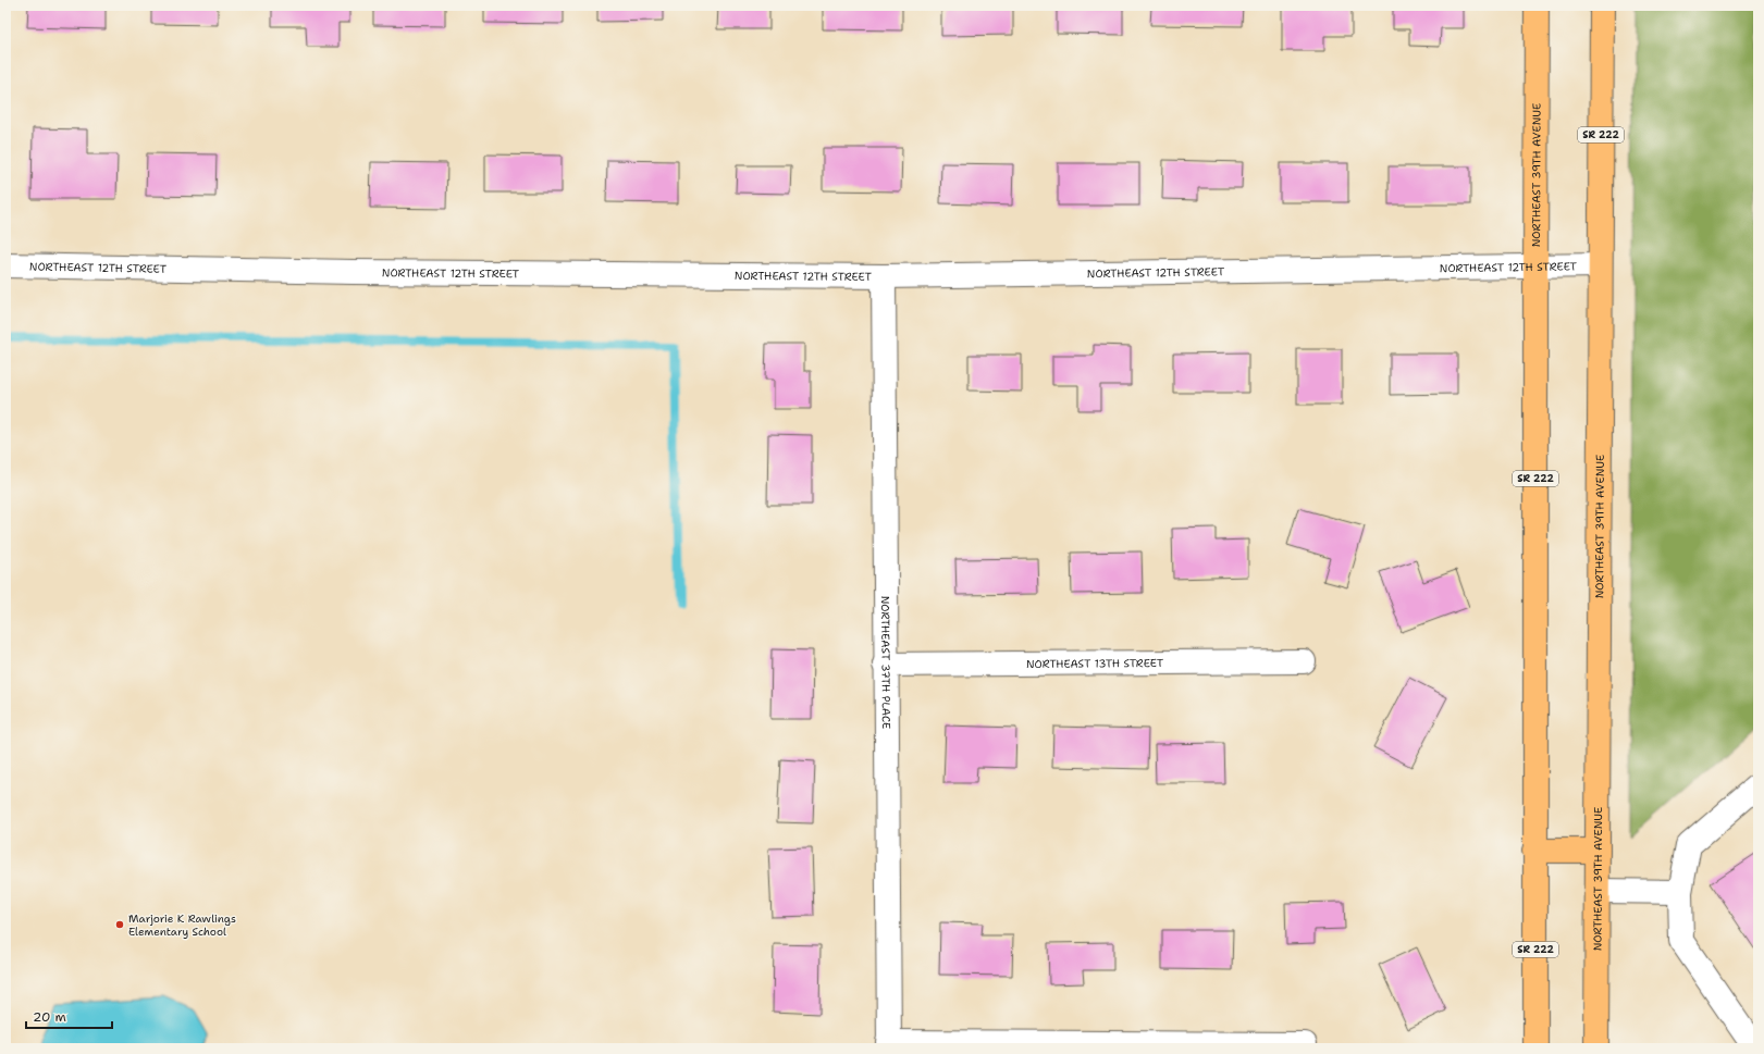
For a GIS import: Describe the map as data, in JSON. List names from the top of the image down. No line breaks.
{"streets":{"main road":["SR 222","NORTHEAST 39TH AVENUE"],"street":["NORTHEAST 12TH STREET","NORTHEAST 37TH PLACE","NORTHEAST 13TH STREET"]},"crossings":[["NORTHEAST 39TH AVENUE","NORTHEAST 12TH STREET"],["NORTHEAST 12TH STREET","NORTHEAST 37TH PLACE"],["NORTHEAST 37TH PLACE","NORTHEAST 13TH STREET"]],"places":["Marjorie K Rawlings Elementary School"],"scale_bar":"20 m"}
